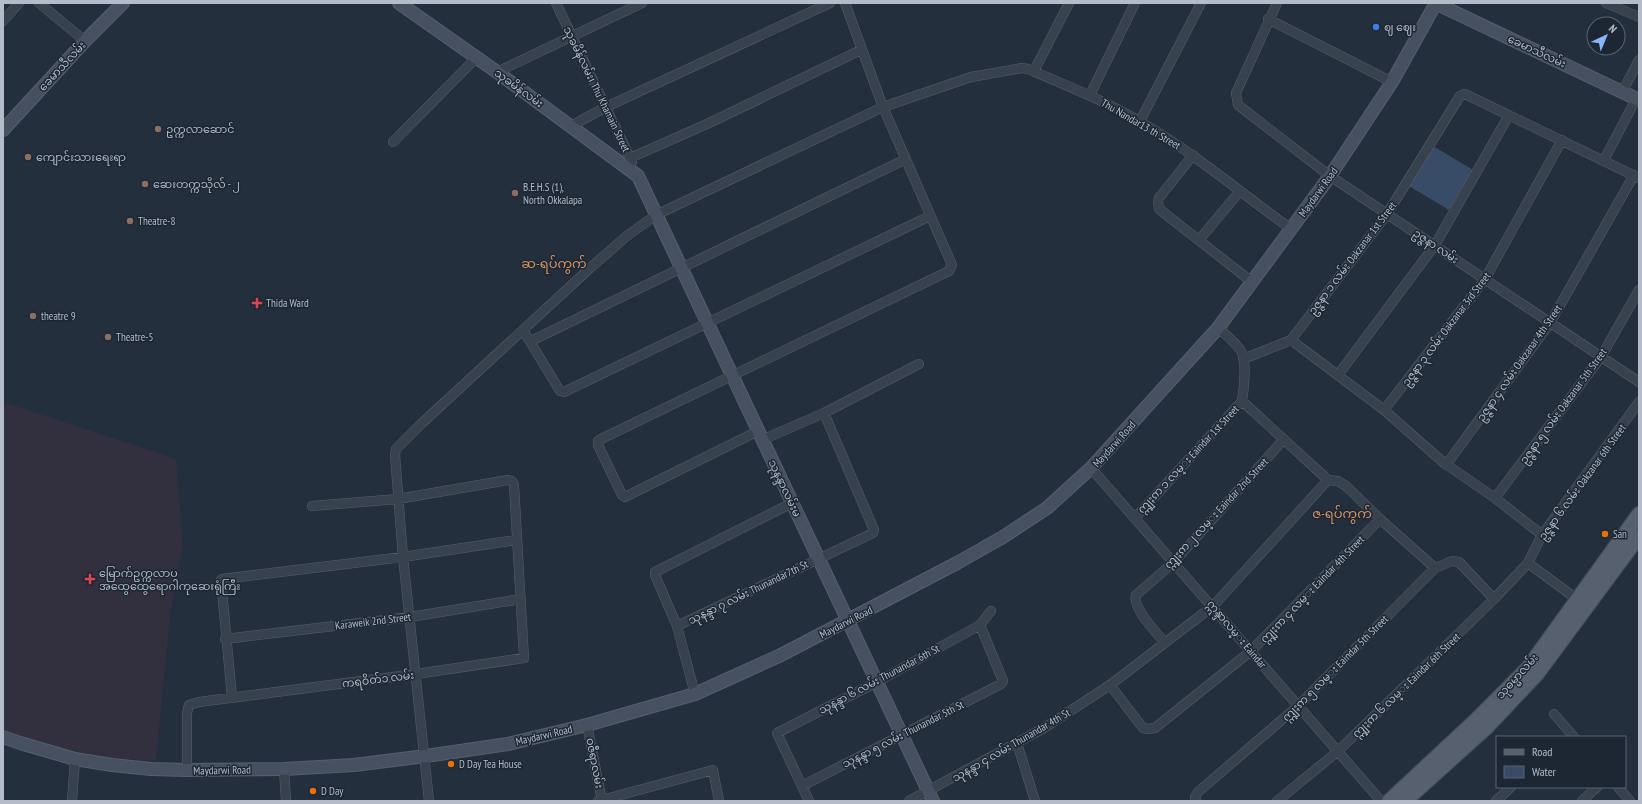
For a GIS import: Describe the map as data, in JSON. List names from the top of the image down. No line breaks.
{"streets":{"main road":["သုဓမ္မာလမ်း"],"street":["ခေမာသီလမ်း","သုခမိန်လမ်း","သုခမိန်လမ်း၊ Thu Khamain Street","Thu Nandar13 th Street","Maydarwi Road","ဥဇ္ဇနာ လမ်း","ဥဇ္ဇနာ ၁ လမ်း Oakzanar 1st Street","ဥဇ္ဇနာ ၃ လမ်း Oakzanar 3rd Street","ဥဇ္ဇနာ ၄ လမ်း Oakzanar 4th Street","ဥဇ္ဇနာ ၅ လမ်း Oakzanar 5th Street","ဣျႏၵာ ၁ လမ္း Eaindar 1st Street","ဥဇ္ဇနာ ၆ လမ်း Oakzanar 6th Street","သုနန္ဒာလမ်းမ","ဣျႏၵာ ၂ လမ္း Eaindar 2nd Street","ဣျႏၵာ ၄ လမ္း Eaindar 4th Street","သုနန္ဒာ ၇ လမ်း Thunandar7th St","Karaweik 2nd Street","ဣန္ဒာလမ္း Eaindar","ဣျႏၵာ ၅ လမ္း Eaindar 5th Street","ကရဝိတ်၁ လမ်း","သုနန္ဒာ ၆ လမ်း Thunandar 6th St","ဣျႏၵာ ၆ လမ္း Eaindar 6th Street","သုနန္ဒာ ၅ လမ်း Thunandar 5th St","သုနန္ဒာ ၄ လမ်း Thunandar 4th St","ဝဇီရာလမ်း"]},"crossings":[["ခေမာသီလမ်း","Maydarwi Road"],["သုခမိန်လမ်း","သုခမိန်လမ်း၊ Thu Khamain Street"],["သုခမိန်လမ်း","သုနန္ဒာလမ်းမ"],["သုခမိန်လမ်း၊ Thu Khamain Street","သုနန္ဒာလမ်းမ"],["Thu Nandar13 th Street","Maydarwi Road"],["Thu Nandar13 th Street","သုနန္ဒာလမ်းမ"],["Thu Nandar13 th Street","Karaweik 2nd Street"],["Thu Nandar13 th Street","ကရဝိတ်၁ လမ်း"],["Maydarwi Road","ဥဇ္ဇနာ လမ်း"],["Maydarwi Road","သုနန္ဒာလမ်းမ"],["Maydarwi Road","ဣန္ဒာလမ္း Eaindar"],["Maydarwi Road","ကရဝိတ်၁ လမ်း"],["Maydarwi Road","ဝဇီရာလမ်း"],["ဥဇ္ဇနာ လမ်း","ဥဇ္ဇနာ ၁ လမ်း Oakzanar 1st Street"],["ဥဇ္ဇနာ လမ်း","ဥဇ္ဇနာ ၃ လမ်း Oakzanar 3rd Street"],["ဥဇ္ဇနာ လမ်း","ဥဇ္ဇနာ ၄ လမ်း Oakzanar 4th Street"],["ဥဇ္ဇနာ လမ်း","ဥဇ္ဇနာ ၅ လမ်း Oakzanar 5th Street"],["ဣျႏၵာ ၁ လမ္း Eaindar 1st Street","ဣန္ဒာလမ္း Eaindar"],["ဥဇ္ဇနာ ၆ လမ်း Oakzanar 6th Street","ဣျႏၵာ ၆ လမ္း Eaindar 6th Street"],["သုနန္ဒာလမ်းမ","သုနန္ဒာ ၇ လမ်း Thunandar7th St"],["သုနန္ဒာလမ်းမ","သုနန္ဒာ ၆ လမ်း Thunandar 6th St"],["သုနန္ဒာလမ်းမ","သုနန္ဒာ ၅ လမ်း Thunandar 5th St"],["သုနန္ဒာလမ်းမ","သုနန္ဒာ ၄ လမ်း Thunandar 4th St"],["ဣျႏၵာ ၂ လမ္း Eaindar 2nd Street","ဣန္ဒာလမ္း Eaindar"],["ဣျႏၵာ ၂ လမ္း Eaindar 2nd Street","သုနန္ဒာ ၄ လမ်း Thunandar 4th St"],["ဣျႏၵာ ၄ လမ္း Eaindar 4th Street","ဣန္ဒာလမ္း Eaindar"],["ဣျႏၵာ ၄ လမ္း Eaindar 4th Street","သုနန္ဒာ ၄ လမ်း Thunandar 4th St"],["Karaweik 2nd Street","ကရဝိတ်၁ လမ်း"],["ဣန္ဒာလမ္း Eaindar","ဣျႏၵာ ၅ လမ္း Eaindar 5th Street"],["ဣန္ဒာလမ္း Eaindar","ဣျႏၵာ ၆ လမ္း Eaindar 6th Street"],["ဣန္ဒာလမ္း Eaindar","သုနန္ဒာ ၄ လမ်း Thunandar 4th St"],["ဣျႏၵာ ၅ လမ္း Eaindar 5th Street","ဣျႏၵာ ၆ လမ္း Eaindar 6th Street"],["သုနန္ဒာ ၆ လမ်း Thunandar 6th St","သုနန္ဒာ ၅ လမ်း Thunandar 5th St"]],"districts":["ဆ-ရပ်ကွက်","ဇ-ရပ်ကွက်"],"places":{"other":["ဈ ဈေး","ဥက္ကလာဆောင်","ကျောင်းသားရေးရာ","ဆေးတက္ကသိုလ် - ၂","B.E.H.S (1), North Okkalapa","Theatre-8","theatre 9","Theatre-5","San","D Day Tea House","D Day"],"health":["Thida Ward","မြောက်ဥက္ကလာပ အထွေထွေရောဂါကုဆေးရုံကြီး"]},"legend":["Road","Water"],"north":"top right"}
